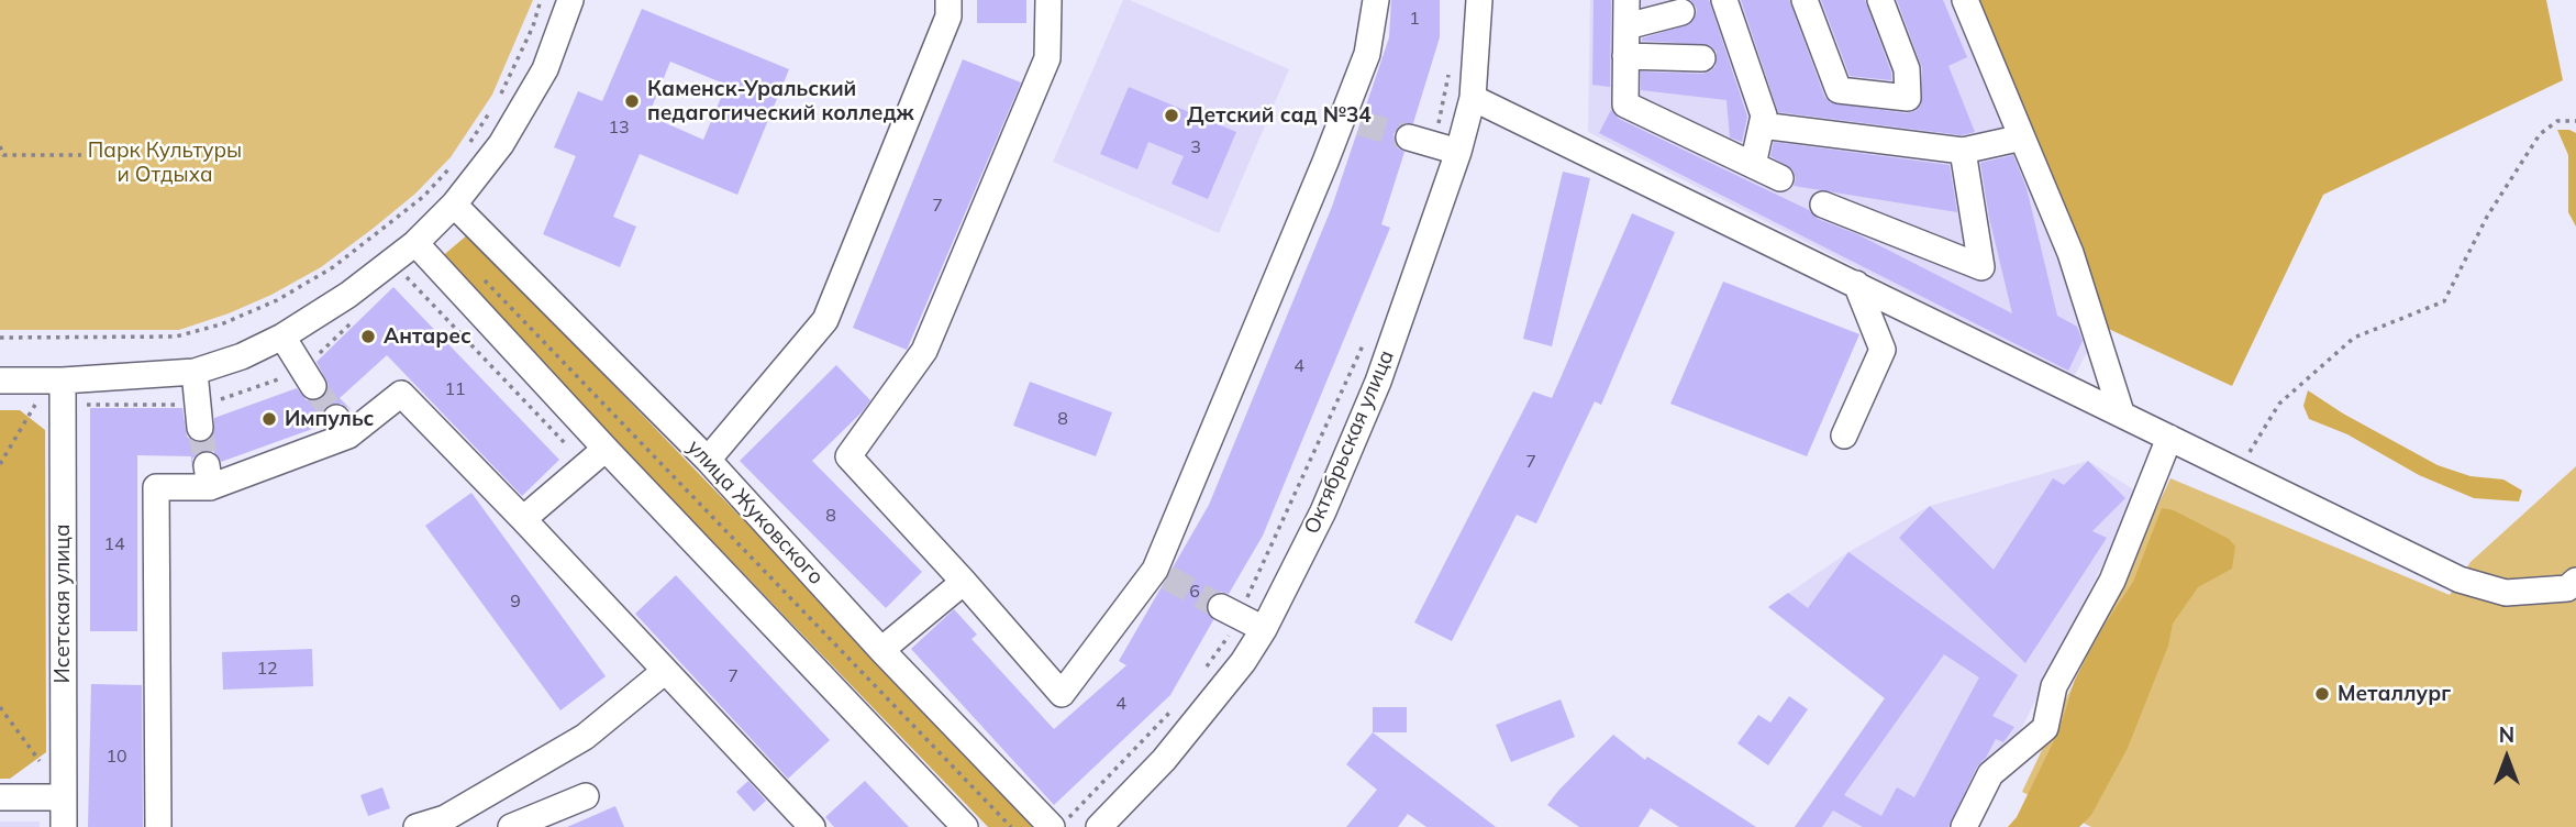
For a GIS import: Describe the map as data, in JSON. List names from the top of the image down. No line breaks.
{"streets":{"street":["Октябрьская улица","улица Жуковского","Исетская улица"]},"parks":["Парк Культуры и Отдыха"],"places":["Каменск-Уральский педагогический колледж","Детский сад №34","Антарес","Импульс","Металлург"],"house_numbers":["1","13","3","7","4","11","8","7","8","14","6","9","12","7","4","10"],"north":"top"}
